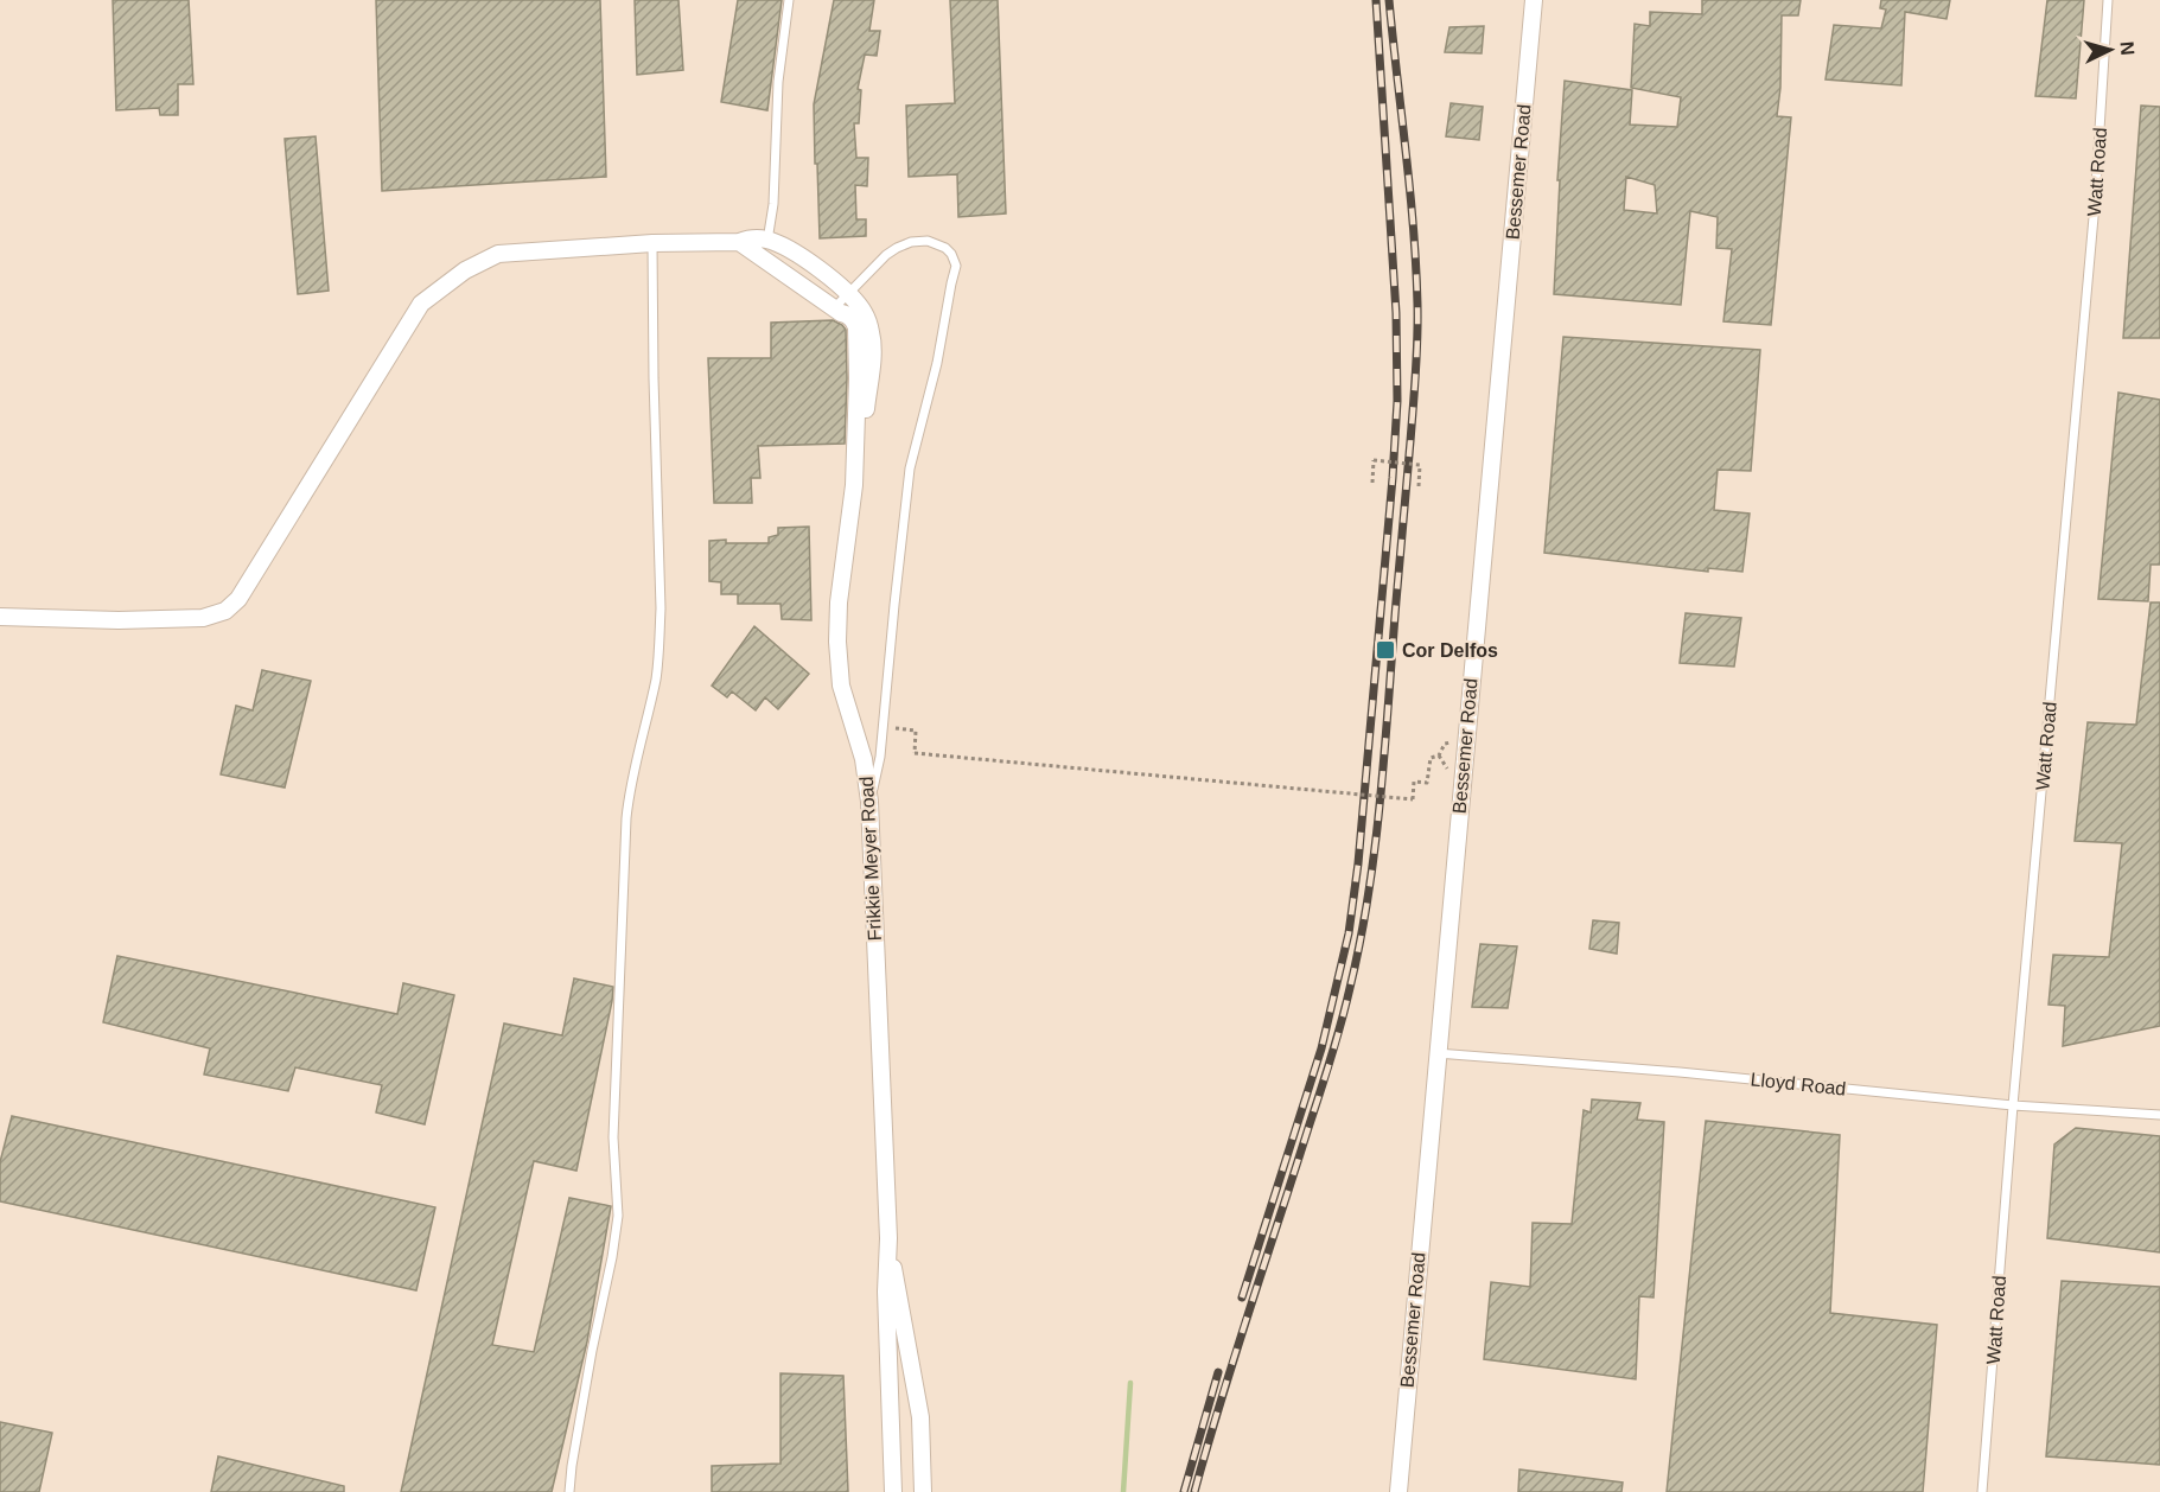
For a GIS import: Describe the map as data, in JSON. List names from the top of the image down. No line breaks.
{"streets":{"street":["Bessemer Road","Frikkie Meyer Road"],"lane":["Watt Road","Lloyd Road"]},"crossings":[["Bessemer Road","Lloyd Road"],["Watt Road","Lloyd Road"]],"places":{"transit":["Cor Delfos"]},"north":"right"}
